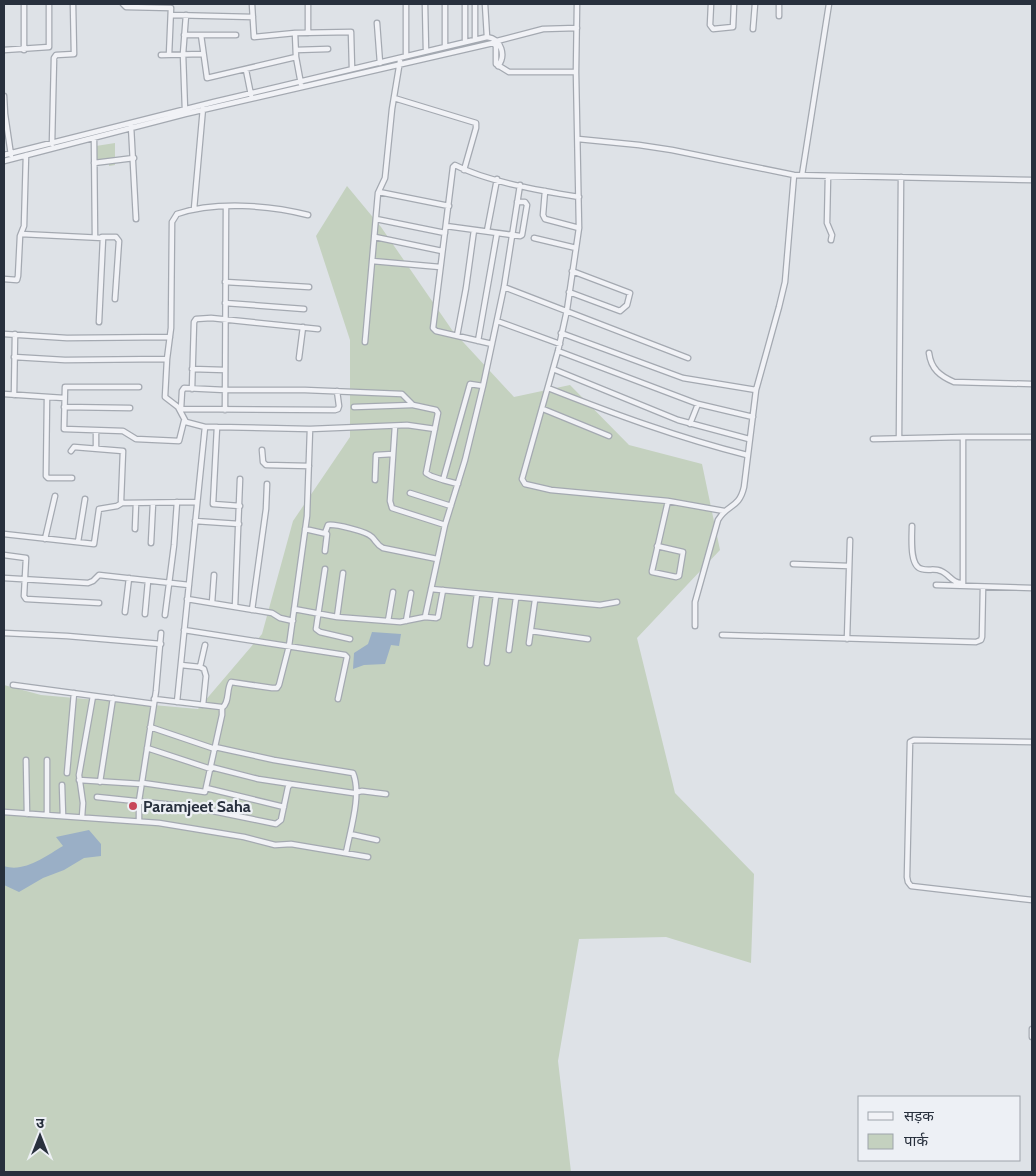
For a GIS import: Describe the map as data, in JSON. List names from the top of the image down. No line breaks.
{"places":["Paramjeet Saha"],"legend":["सड़क","पार्क"],"north":"top"}
